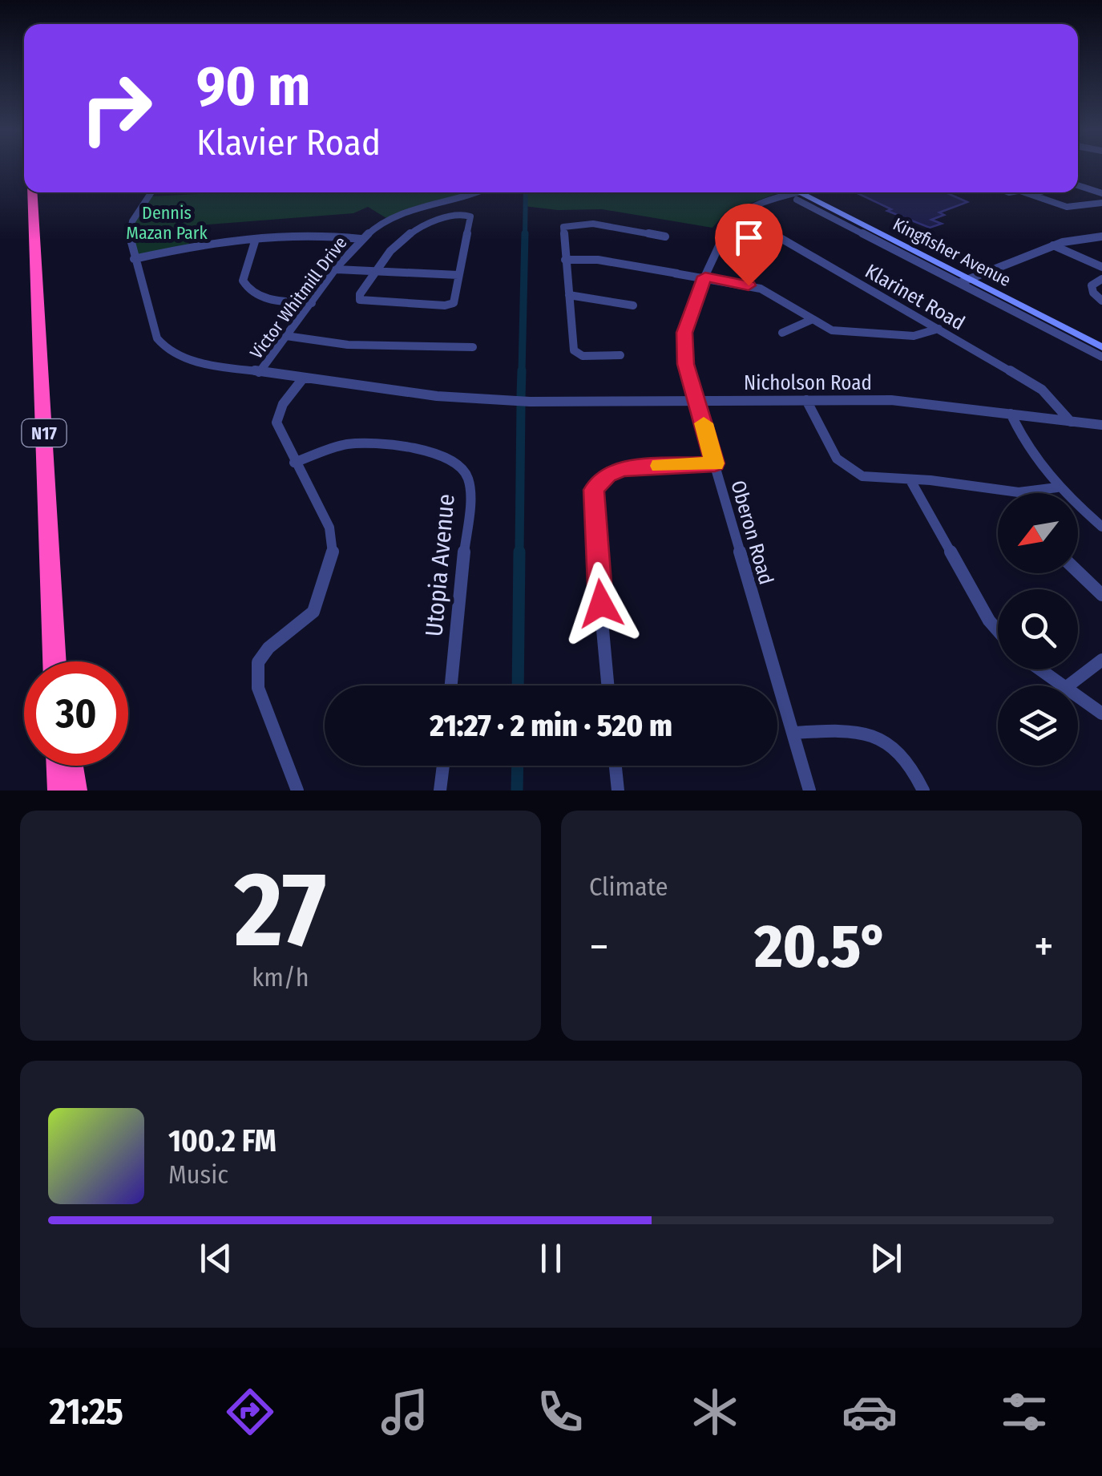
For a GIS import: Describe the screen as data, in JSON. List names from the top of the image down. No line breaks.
{"streets":{"highway":["N17"],"street":["Kingfisher Avenue","Klarinet Road","Victor Whitmill Drive","Nicholson Road","Oberon Road","Utopia Avenue"]},"crossings":[["Klarinet Road","Nicholson Road"],["Klarinet Road","Oberon Road"],["Victor Whitmill Drive","Nicholson Road"],["Nicholson Road","Oberon Road"]],"parks":["Dennis Mazan Park"],"north":"bottom left","page":{"turn":["90 m","Klavier Road"],"limit":"30","trip":"21:27 · 2 min · 520 m","tile":[["27","km/h"],"Climate"],"heat":["−","20.5°","+"],"song":["100.2 FM","Music"],"tabs":"21:25"}}
